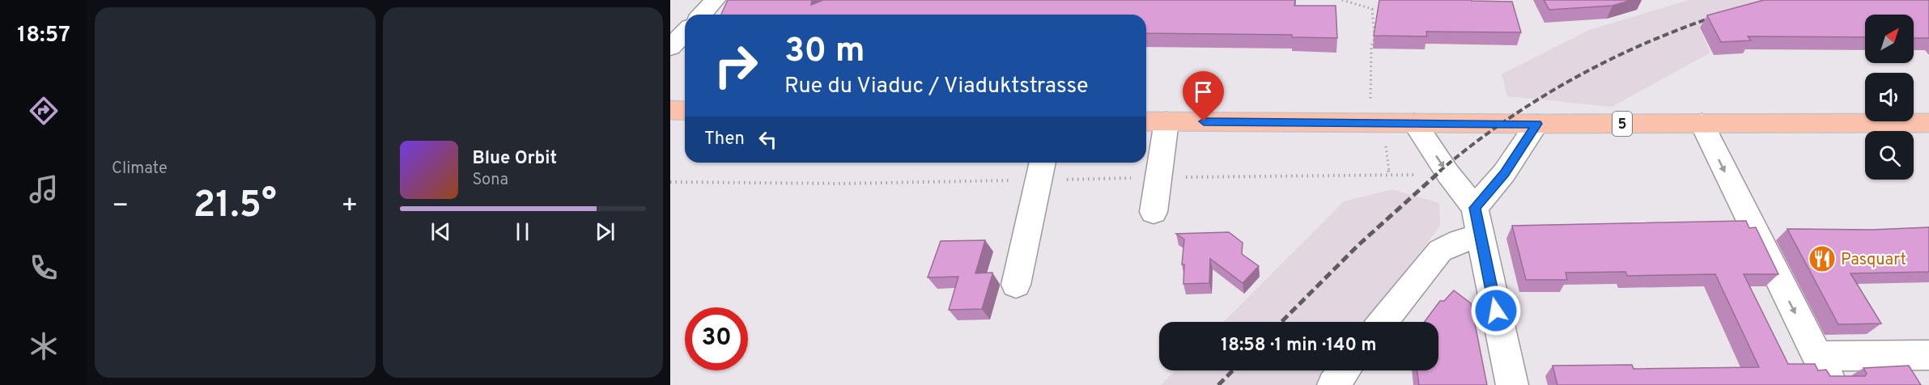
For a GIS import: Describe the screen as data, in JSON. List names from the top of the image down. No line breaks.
{"streets":{"main road":["5"]},"places":{"restaurant":["Pasquart"]},"north":"top right","page":{"tabs":"18:57","tile":"Climate","turn":["30 m","Rue du Viaduc / Viaduktstrasse"],"then":"Then","song":["Blue Orbit","Sona"],"heat":["−","21.5°","+"],"limit":"30","trip":"18:58 · 1 min · 140 m"}}
